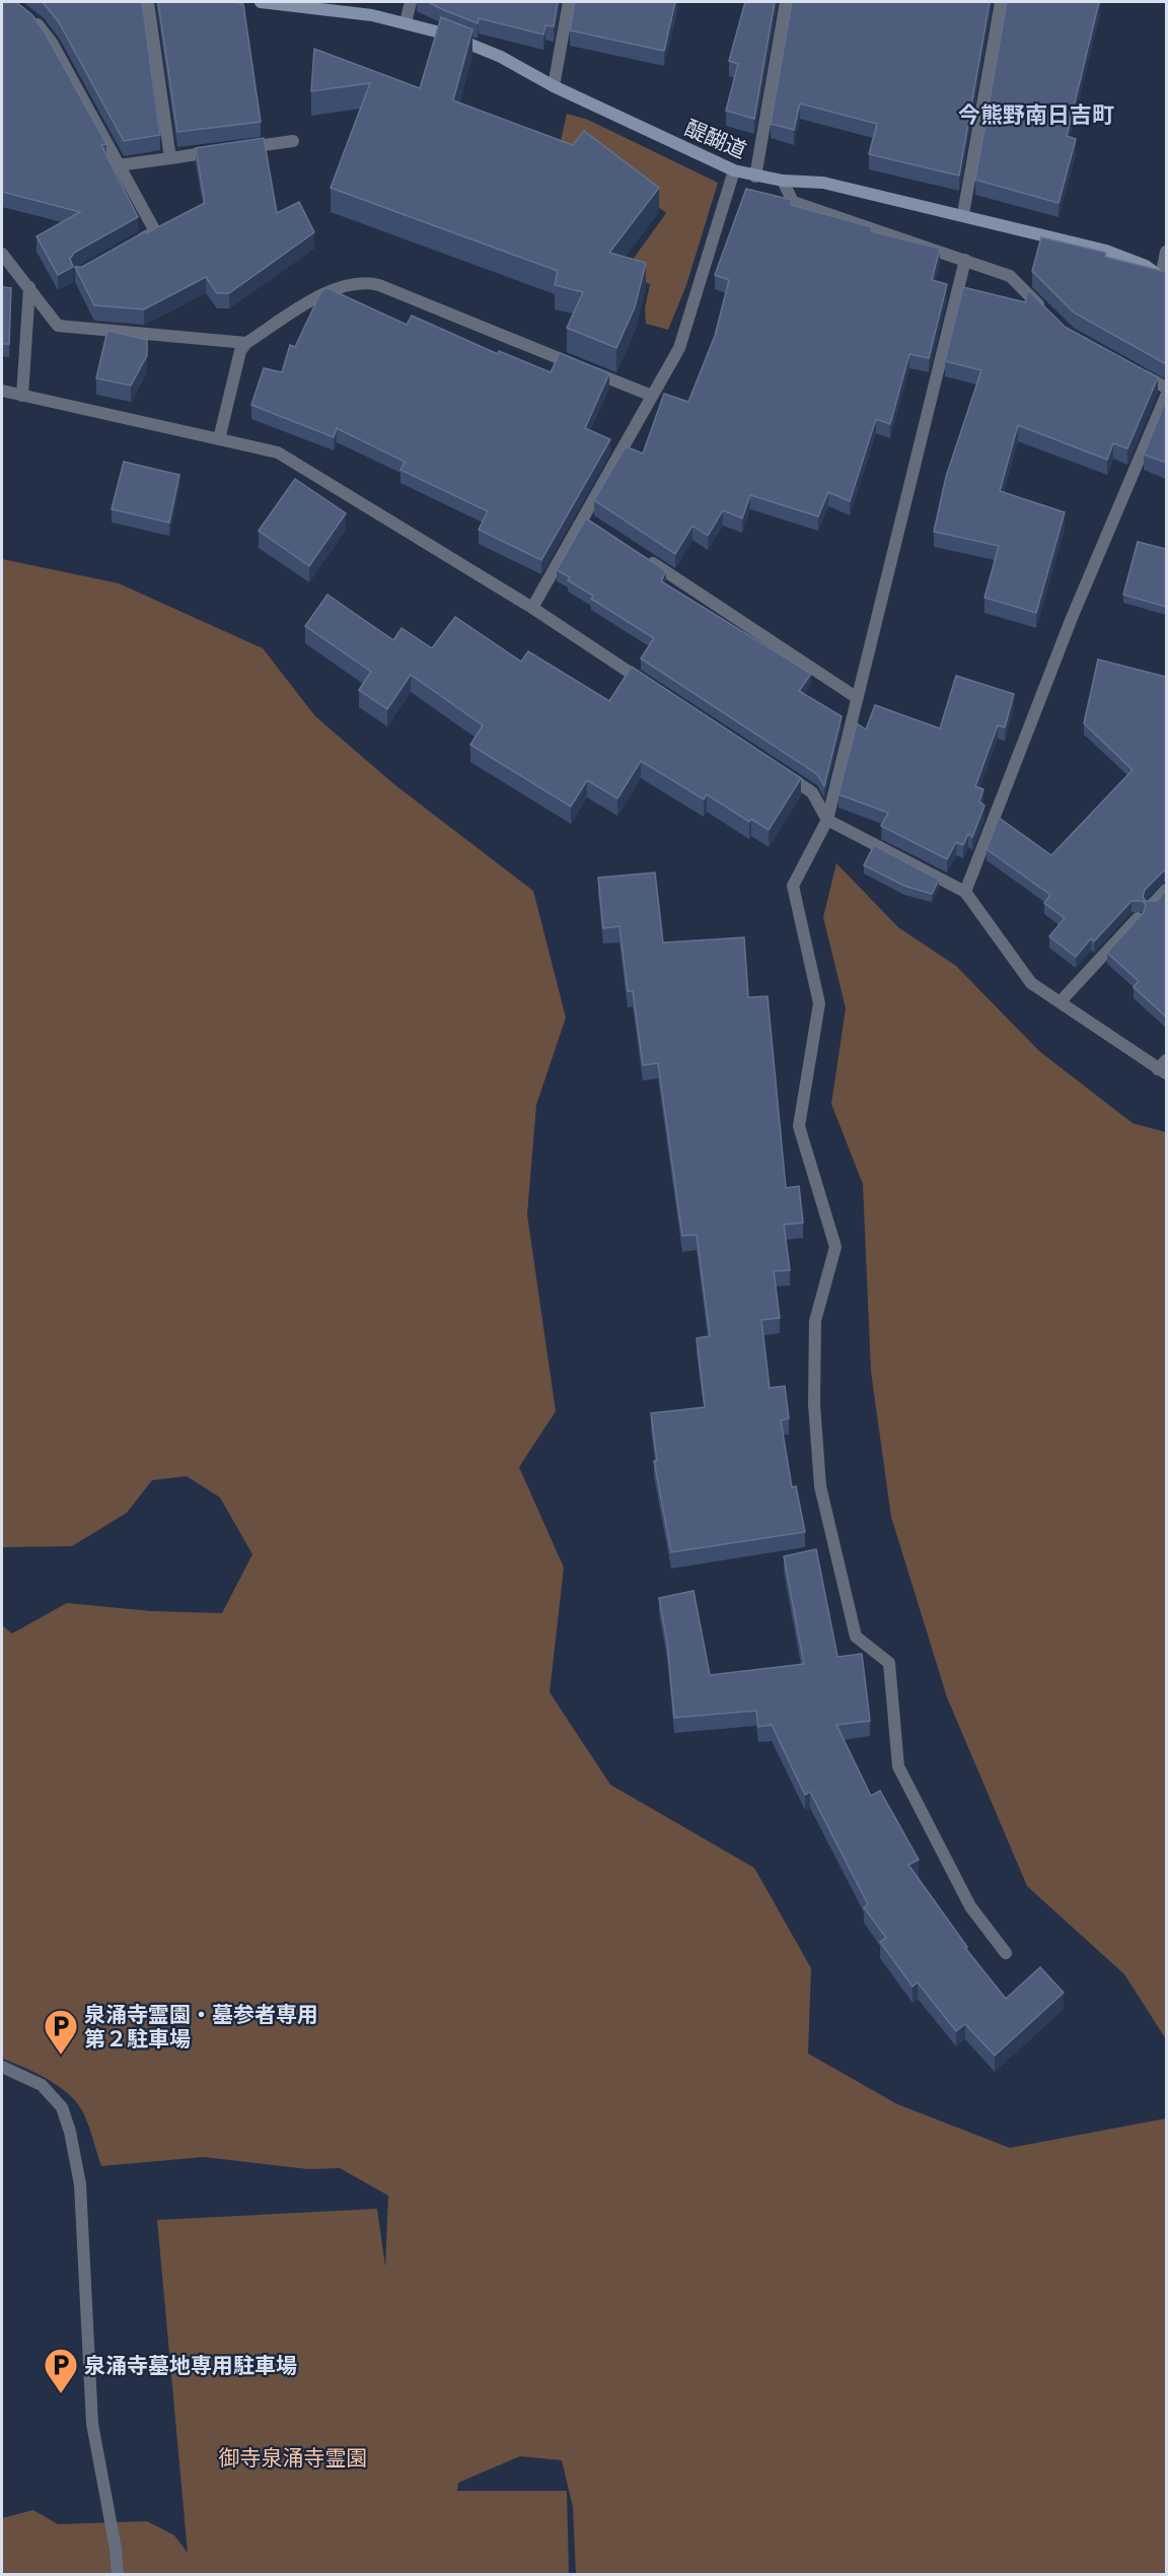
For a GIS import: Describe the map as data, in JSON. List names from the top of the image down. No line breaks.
{"streets":{"main road":["醍醐道"]},"districts":["今熊野南日吉町"],"parks":["御寺泉涌寺霊園"],"places":{"parking":["泉涌寺霊園・墓参者専用 第２駐車場","泉涌寺墓地専用駐車場"]}}
